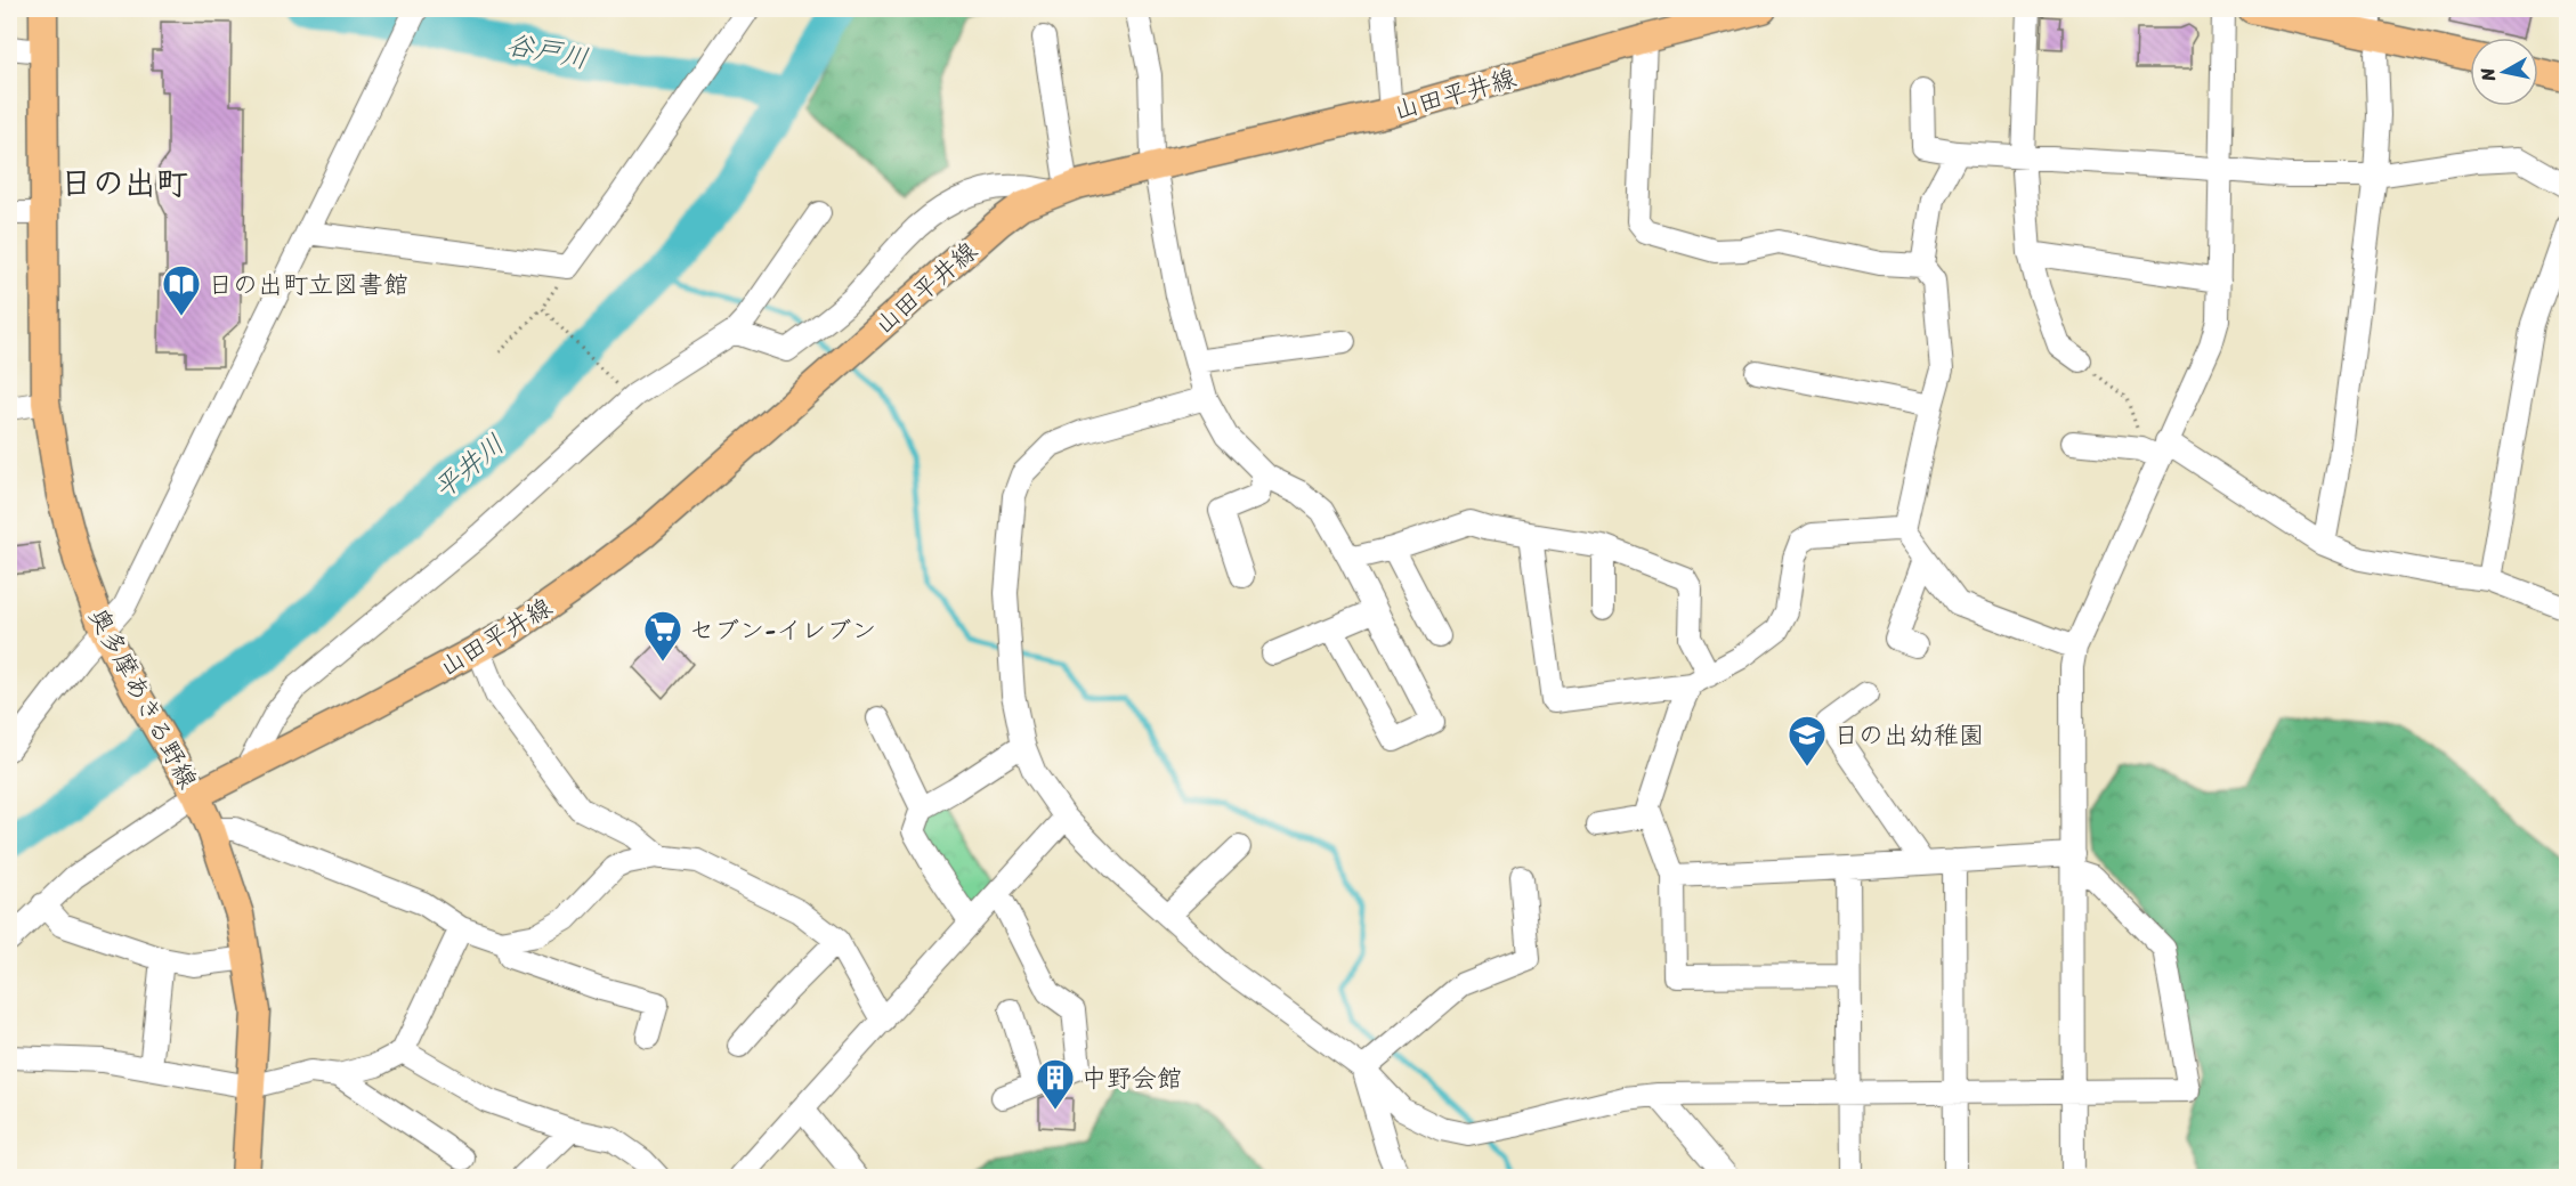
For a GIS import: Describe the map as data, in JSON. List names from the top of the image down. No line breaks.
{"streets":{"main road":["山田平井線","奥多摩あきる野線"]},"crossings":[["山田平井線","奥多摩あきる野線"]],"districts":["日の出町"],"water":["谷戸川","平井川"],"places":{"library":["日の出町立図書館"],"supermarket":["セブン-イレブン"],"school or university":["日の出幼稚園"],"building":["中野会館"]},"north":"left"}
